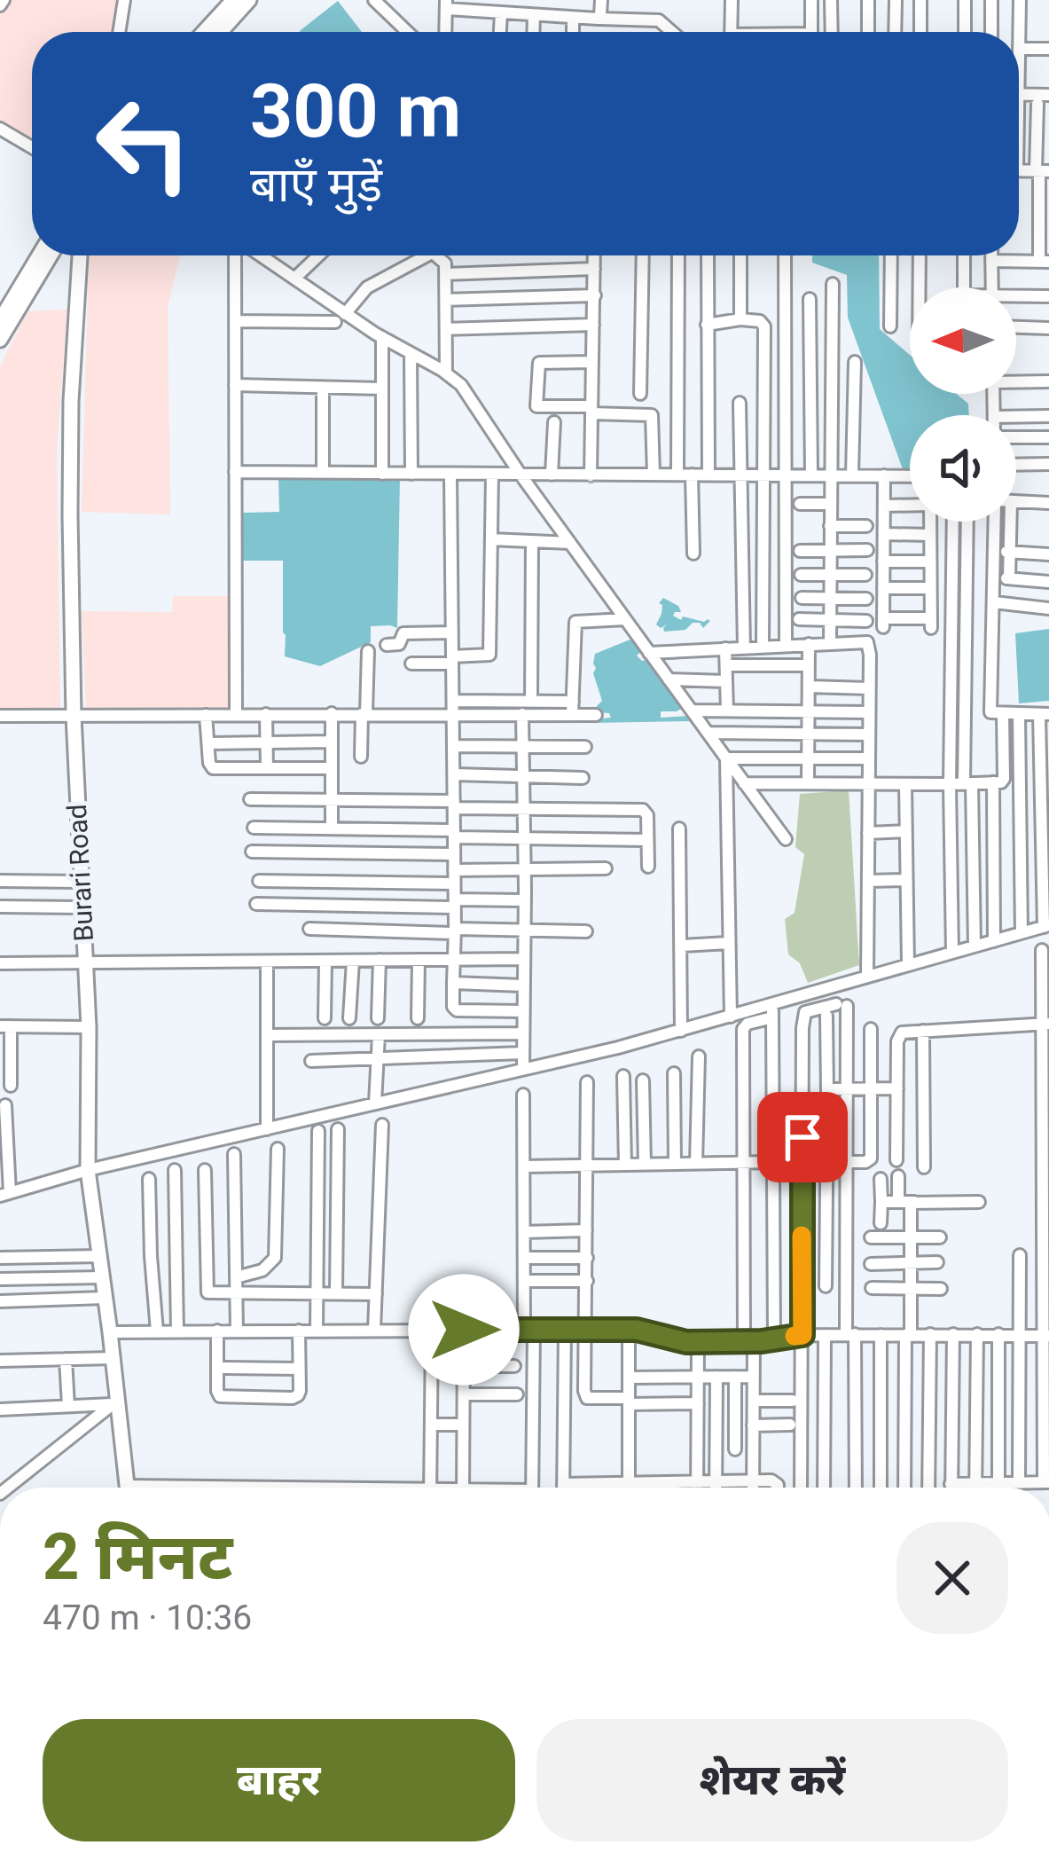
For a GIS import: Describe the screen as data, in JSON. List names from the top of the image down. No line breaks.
{"streets":{"main road":["Burari Road"]},"north":"left","page":{"turn":["300 m","बाएँ मुड़ें"],"heading":["2 मिनट","470 m · 10:36"],"buttons":["बाहर","शेयर करें"]}}
